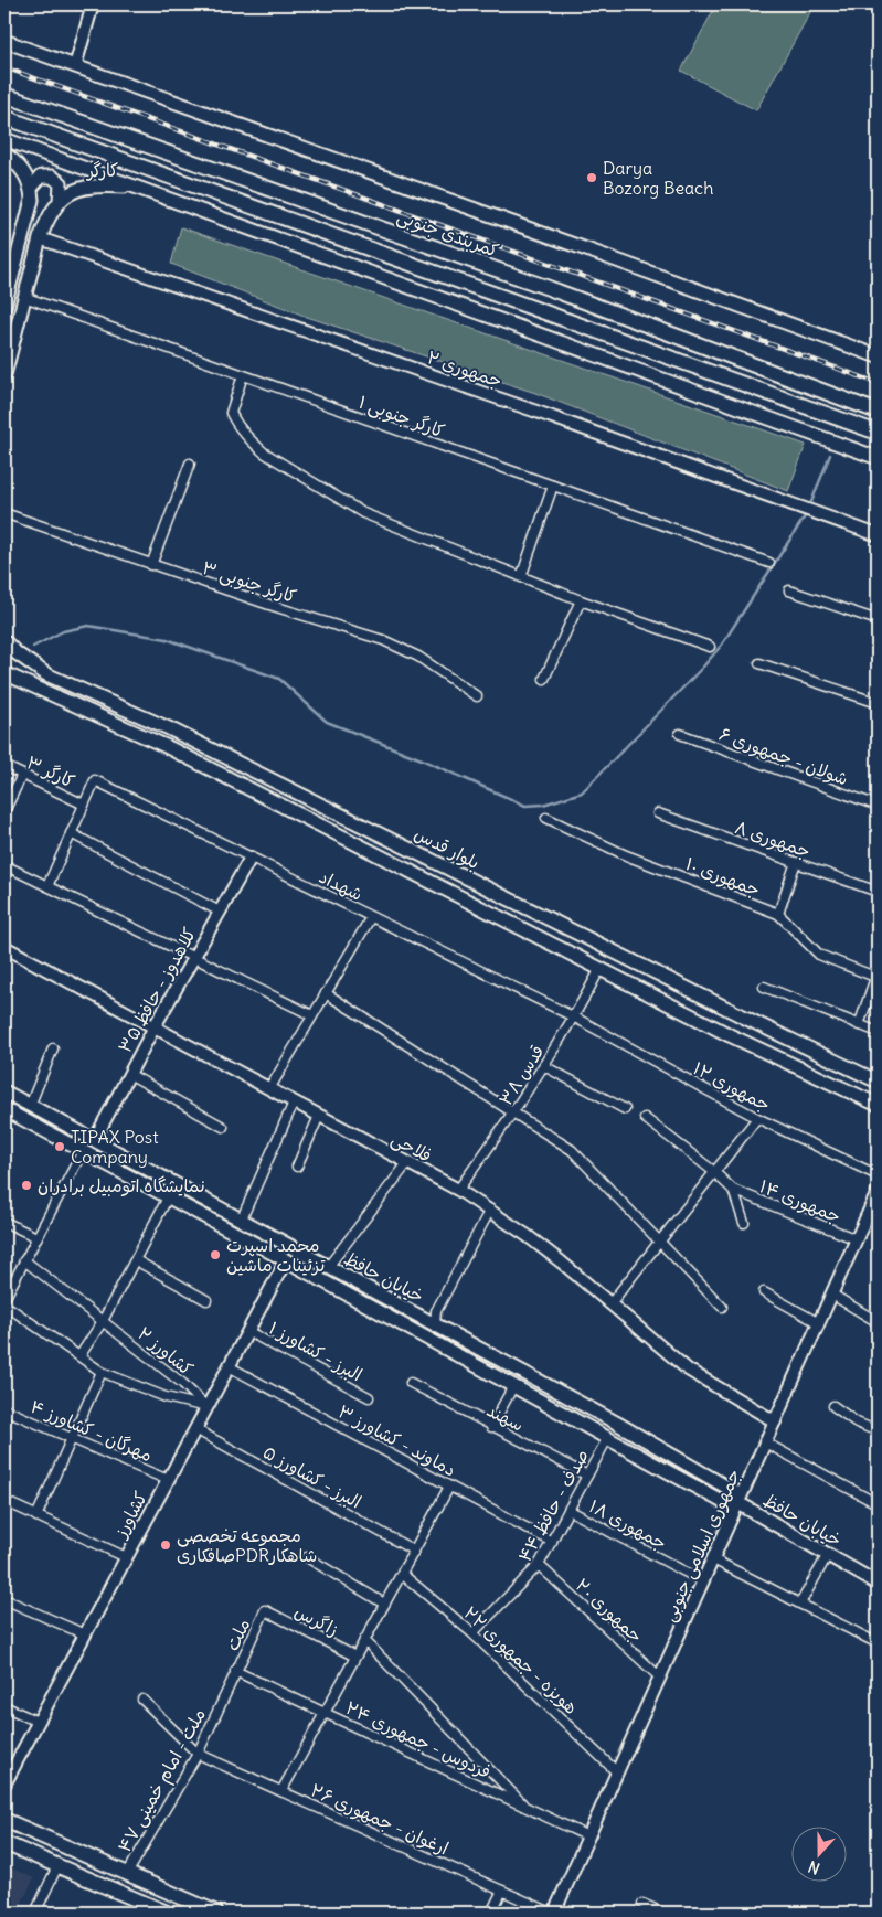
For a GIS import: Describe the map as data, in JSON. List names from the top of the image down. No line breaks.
{"streets":{"main road":["کارگر","کمربندی جنوبی","بلوار قدس","خیابان حافظ"],"street":["جمهوری ۲","کارگر جنوبی ۱","کارگر جنوبی ۳","شولان - جمهوری ۶","کارگر ۳","جمهوری ۸","جمهوری ۱۰","شهداد","کلاهدوز - حافظ ۳۵","قدس ۳۸","جمهوری ۱۲","فلاحی","جمهوری ۱۴","کشاورز ۲","البرز - کشاورز ۱","سهند","مهرگان - کشاورز ۴","دماوند - کشاورز ۳","البرز - کشاورز ۵","صدف - حافظ ۴۴","کشاورز","جمهوری ۱۸","جمهوری اسلامی جنوبی","جمهوری ۲۰","زاگرس","ملت","هویزه - جمهوری ۲۲","فردوس - جمهوری ۲۴","ملت - امام خمینی ۴۷","ارغوان - جمهوری ۲۶"]},"crossings":[["کارگر","جمهوری ۲"],["کارگر","کارگر جنوبی ۱"],["کارگر ۳","شهداد"],["شهداد","کلاهدوز - حافظ ۳۵"],["شهداد","قدس ۳۸"],["شهداد","جمهوری ۱۲"],["کلاهدوز - حافظ ۳۵","فلاحی"],["کلاهدوز - حافظ ۳۵","خیابان حافظ"],["قدس ۳۸","جمهوری ۱۲"],["قدس ۳۸","فلاحی"],["فلاحی","جمهوری اسلامی جنوبی"],["جمهوری ۱۴","جمهوری اسلامی جنوبی"],["خیابان حافظ","صدف - حافظ ۴۴"],["خیابان حافظ","کشاورز"],["خیابان حافظ","جمهوری اسلامی جنوبی"],["کشاورز ۲","کشاورز"],["البرز - کشاورز ۱","کشاورز"],["سهند","صدف - حافظ ۴۴"],["مهرگان - کشاورز ۴","کشاورز"],["دماوند - کشاورز ۳","صدف - حافظ ۴۴"],["دماوند - کشاورز ۳","کشاورز"],["البرز - کشاورز ۵","کشاورز"],["صدف - حافظ ۴۴","جمهوری ۱۸"],["صدف - حافظ ۴۴","جمهوری ۲۰"],["صدف - حافظ ۴۴","هویزه - جمهوری ۲۲"],["جمهوری ۱۸","جمهوری اسلامی جنوبی"],["جمهوری اسلامی جنوبی","جمهوری ۲۰"],["جمهوری اسلامی جنوبی","هویزه - جمهوری ۲۲"],["جمهوری اسلامی جنوبی","فردوس - جمهوری ۲۴"],["جمهوری اسلامی جنوبی","ارغوان - جمهوری ۲۶"],["زاگرس","ملت"],["ملت","فردوس - جمهوری ۲۴"],["ملت","ملت - امام خمینی ۴۷"],["فردوس - جمهوری ۲۴","ملت - امام خمینی ۴۷"],["ملت - امام خمینی ۴۷","ارغوان - جمهوری ۲۶"]],"places":["Darya Bozorg Beach","TIPAX Post Company","نمایشگاه اتومبیل برادران","محمد اسپرت تزئینات ماشین","مجموعه تخصصی صافکاریPDRشاهکار"],"north":"bottom"}
